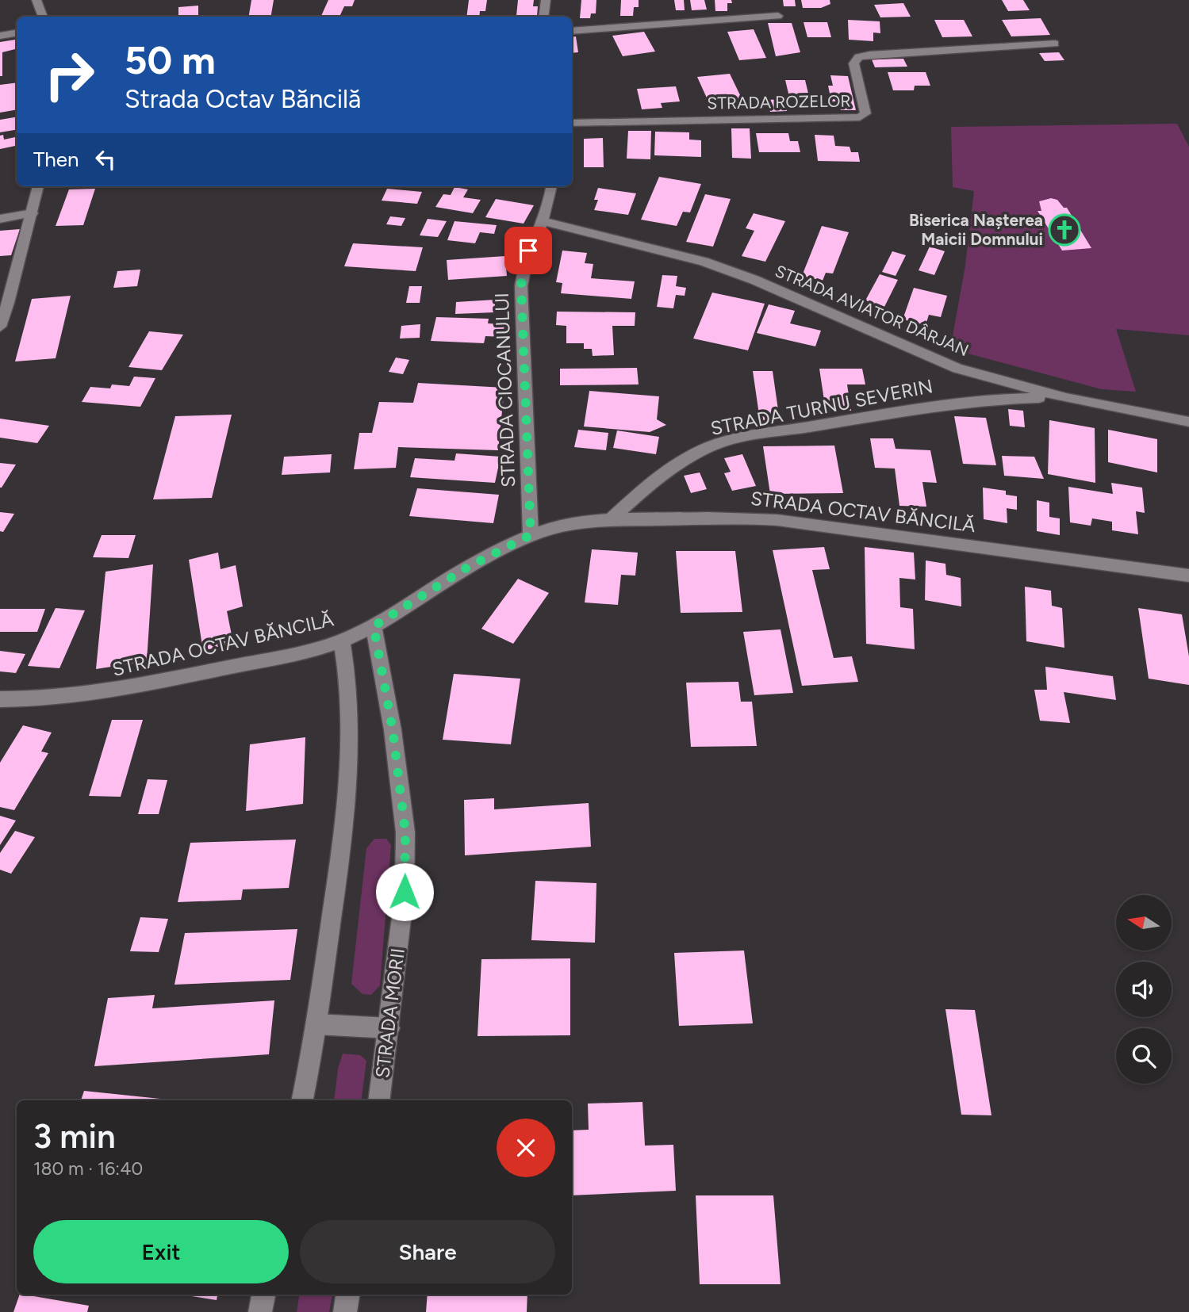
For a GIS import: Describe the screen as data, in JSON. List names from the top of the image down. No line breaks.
{"streets":{"street":["STRADA ROZELOR","STRADA AVIATOR DÂRJAN","STRADA CIOCANULUI","STRADA TURNU SEVERIN","STRADA OCTAV BĂNCILĂ","STRADA MORII"]},"crossings":[["STRADA AVIATOR DÂRJAN","STRADA CIOCANULUI"],["STRADA AVIATOR DÂRJAN","STRADA TURNU SEVERIN"],["STRADA CIOCANULUI","STRADA OCTAV BĂNCILĂ"],["STRADA TURNU SEVERIN","STRADA OCTAV BĂNCILĂ"],["STRADA OCTAV BĂNCILĂ","STRADA MORII"]],"places":{"church":["Biserica Nașterea Maicii Domnului"]},"north":"left","page":{"turn":["50 m","Strada Octav Băncilă"],"then":"Then","heading":["3 min","180 m · 16:40"],"buttons":["Exit","Share"]}}
